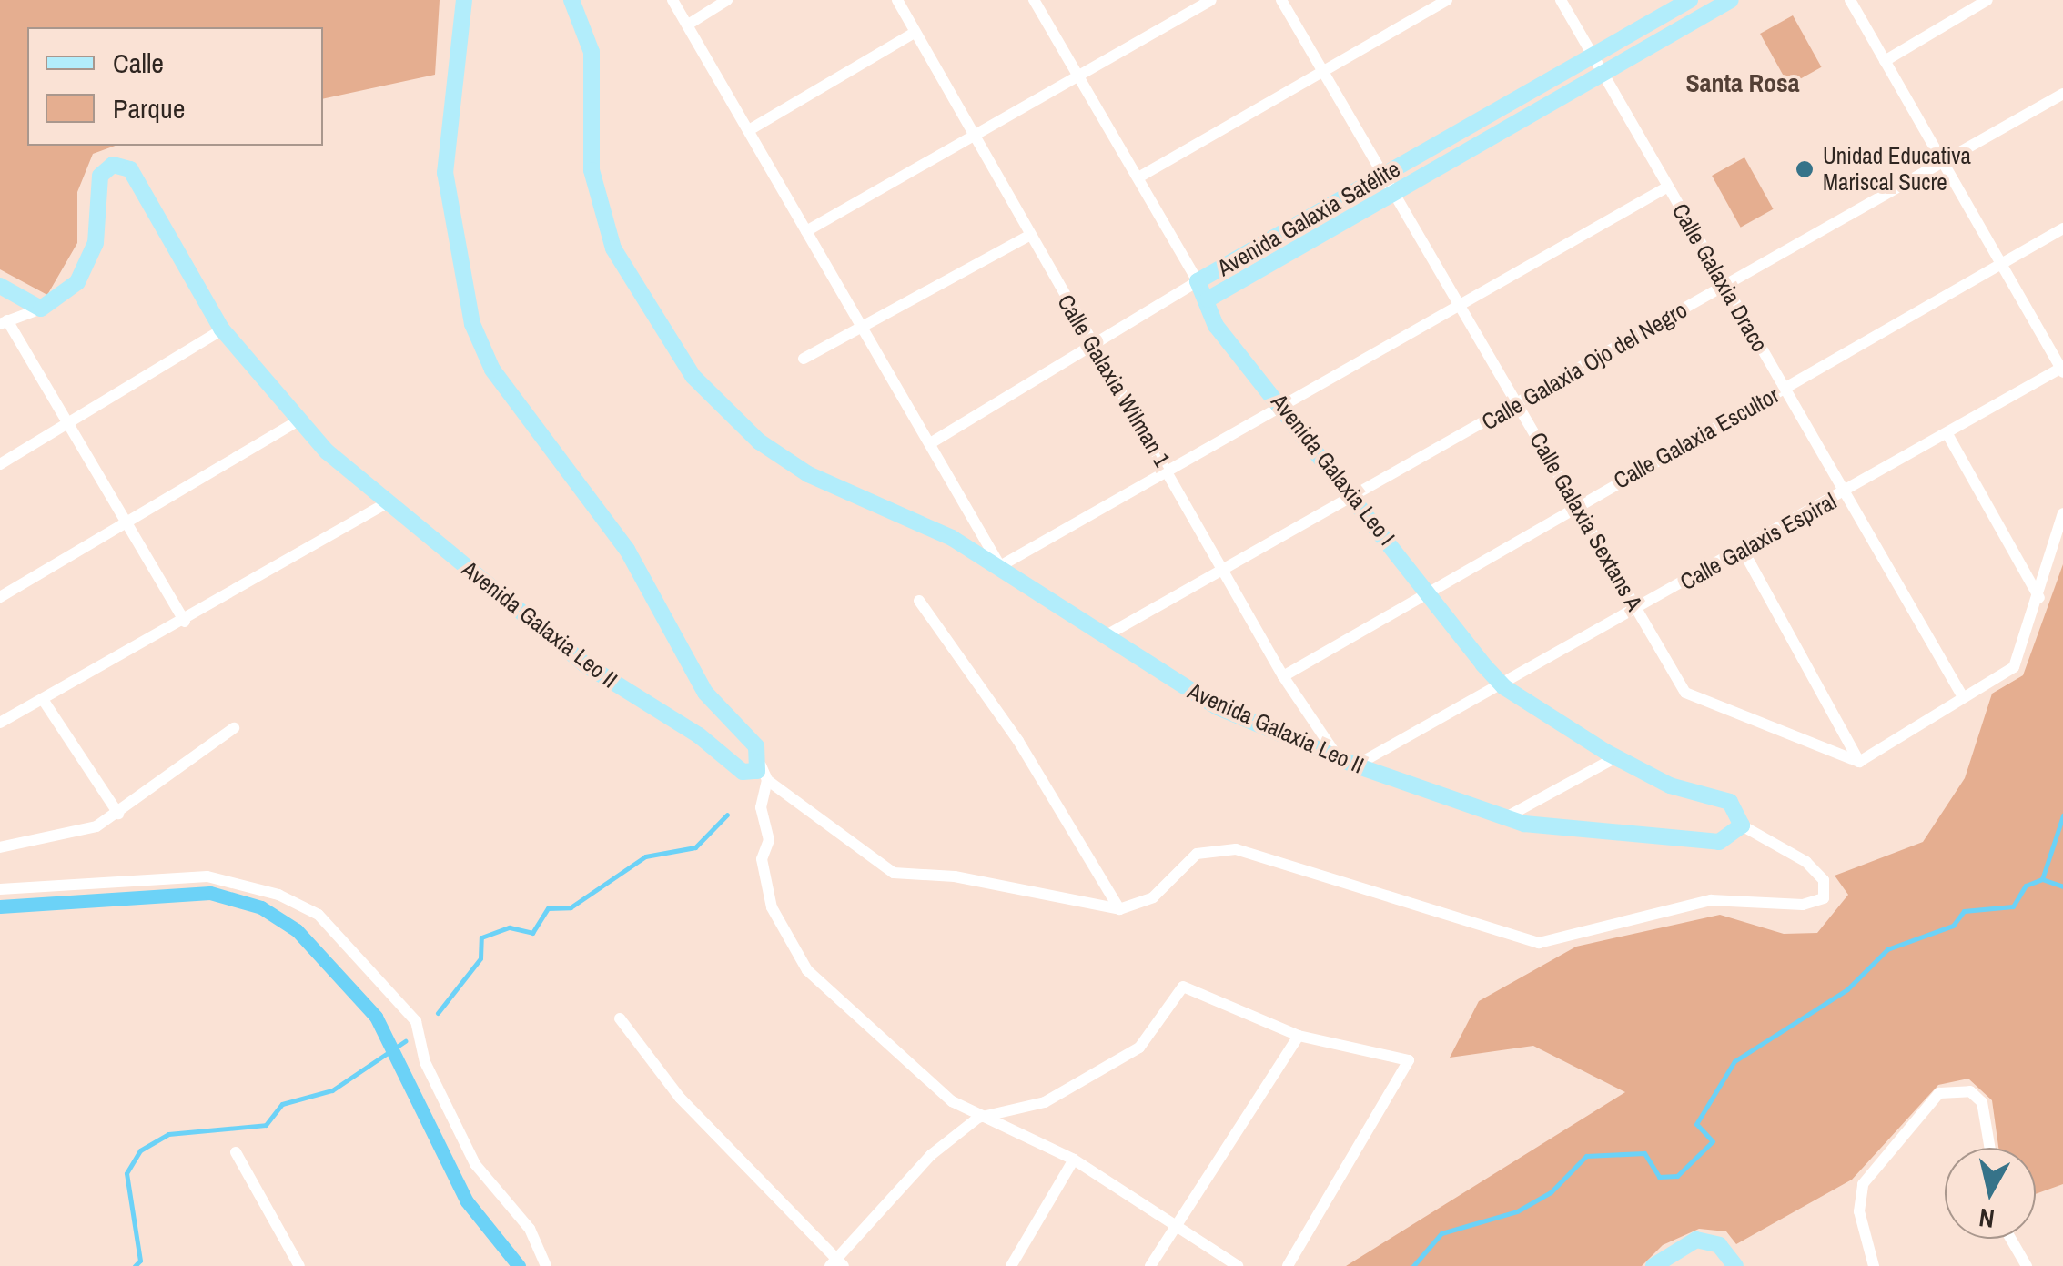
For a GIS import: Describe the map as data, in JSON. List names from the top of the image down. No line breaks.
{"streets":{"street":["Avenida Galaxia Satélite","Calle Galaxia Draco","Calle Galaxia Ojo del Negro","Calle Galaxia Wilman 1","Calle Galaxia Escultor","Avenida Galaxia Leo I","Calle Galaxia Sextans A","Calle Galaxis Espiral","Avenida Galaxia Leo II"]},"crossings":[["Avenida Galaxia Satélite","Calle Galaxia Draco"],["Avenida Galaxia Satélite","Calle Galaxia Wilman 1"],["Avenida Galaxia Satélite","Avenida Galaxia Leo I"],["Avenida Galaxia Satélite","Calle Galaxia Sextans A"],["Calle Galaxia Draco","Calle Galaxia Ojo del Negro"],["Calle Galaxia Draco","Calle Galaxia Escultor"],["Calle Galaxia Draco","Calle Galaxis Espiral"],["Calle Galaxia Ojo del Negro","Calle Galaxia Wilman 1"],["Calle Galaxia Ojo del Negro","Avenida Galaxia Leo I"],["Calle Galaxia Ojo del Negro","Calle Galaxia Sextans A"],["Calle Galaxia Ojo del Negro","Avenida Galaxia Leo II"],["Calle Galaxia Wilman 1","Calle Galaxia Escultor"],["Calle Galaxia Wilman 1","Avenida Galaxia Leo II"],["Calle Galaxia Escultor","Avenida Galaxia Leo I"],["Calle Galaxia Escultor","Calle Galaxia Sextans A"],["Avenida Galaxia Leo I","Calle Galaxis Espiral"],["Avenida Galaxia Leo I","Avenida Galaxia Leo II"],["Calle Galaxia Sextans A","Calle Galaxis Espiral"],["Calle Galaxis Espiral","Avenida Galaxia Leo II"]],"districts":["Santa Rosa"],"places":["Unidad Educativa Mariscal Sucre"],"legend":["Calle","Parque"],"north":"bottom"}
